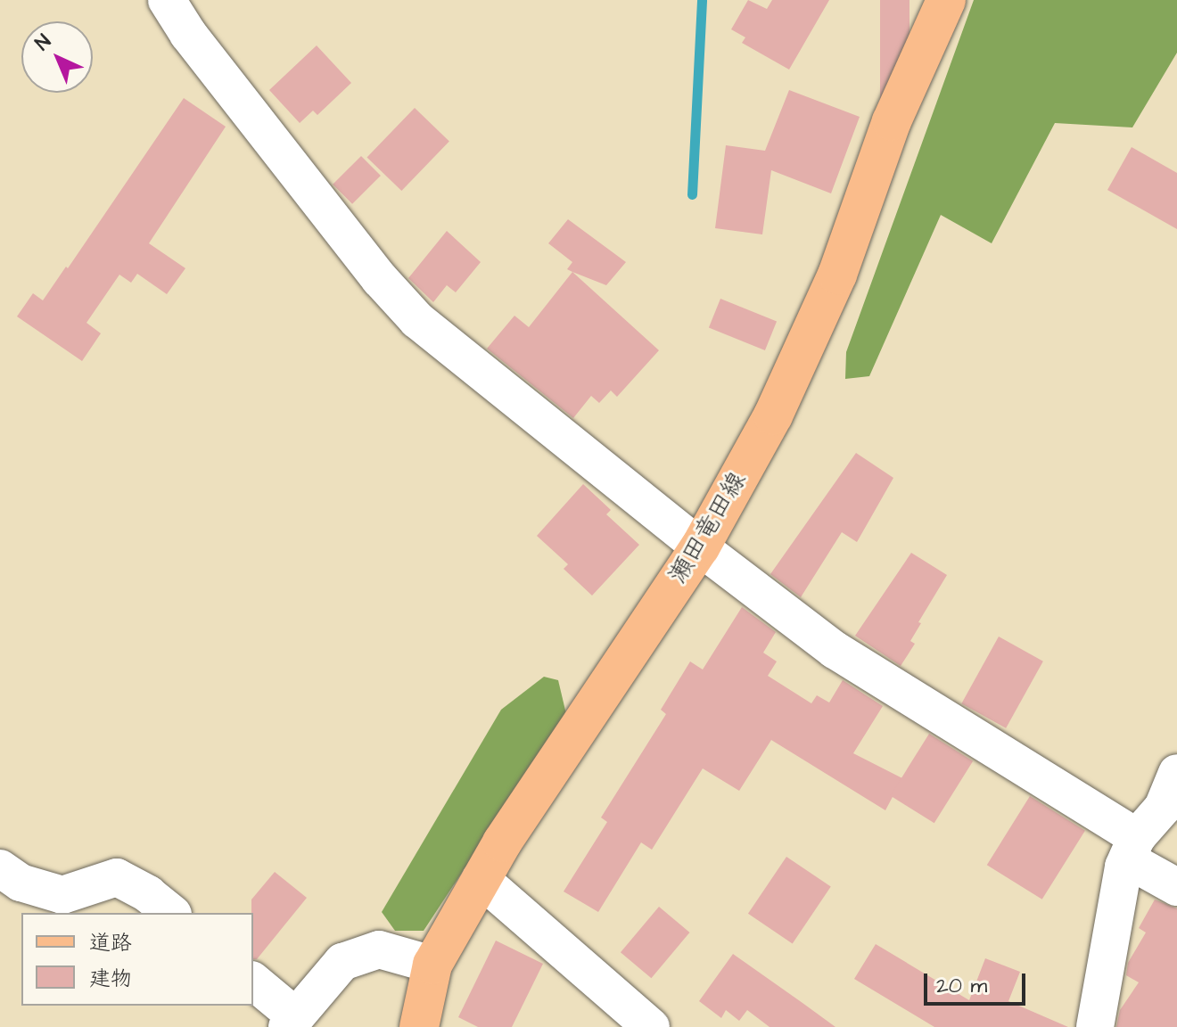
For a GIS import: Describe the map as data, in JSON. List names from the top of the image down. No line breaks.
{"streets":{"main road":["瀬田竜田線"]},"legend":["道路","建物"],"scale_bar":"20 m","north":"top left"}
